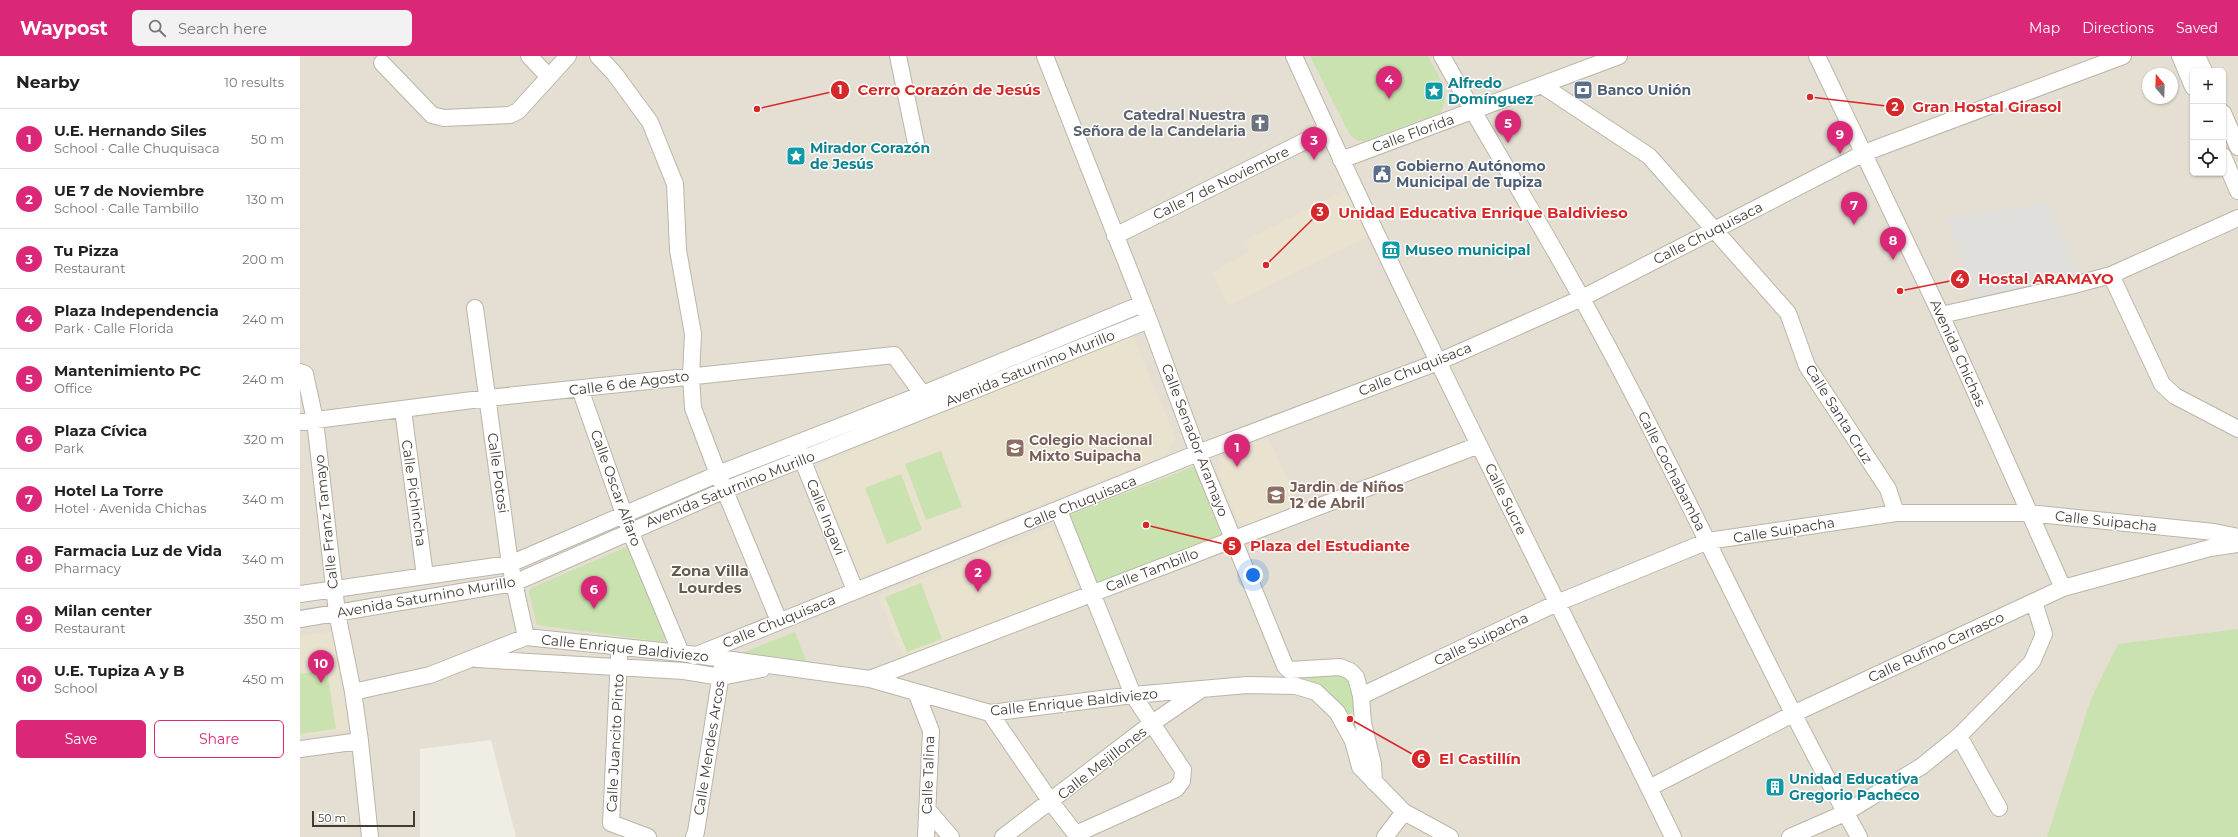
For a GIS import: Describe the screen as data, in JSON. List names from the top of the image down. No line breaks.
{"streets":{"street":["Calle Florida","Calle 7 de Noviembre","Calle Chuquisaca","Avenida Chichas","Avenida Saturnino Murillo","Calle 6 de Agosto","Calle Santa Cruz","Calle Senador Aramayo","Calle Cochabamba","Calle Potosi","Calle Oscar Alfaro","Calle Pichincha","Calle Sucre","Calle Ingavi","Calle Suipacha","Calle Franz Tamayo","Calle Tambillo","Calle Rufino Carrasco","Calle Enrique Baldiviezo","Calle Juancito Pinto","Calle Mendes Arcos","Calle Mejillones","Calle Talina"]},"crossings":[["Calle Florida","Calle Santa Cruz"],["Calle Florida","Calle Cochabamba"],["Calle Florida","Calle Sucre"],["Calle 7 de Noviembre","Calle Senador Aramayo"],["Calle 7 de Noviembre","Calle Sucre"],["Calle Chuquisaca","Avenida Chichas"],["Calle Chuquisaca","Calle Santa Cruz"],["Calle Chuquisaca","Calle Senador Aramayo"],["Calle Chuquisaca","Calle Cochabamba"],["Calle Chuquisaca","Calle Oscar Alfaro"],["Calle Chuquisaca","Calle Sucre"],["Calle Chuquisaca","Calle Ingavi"],["Calle Chuquisaca","Calle Enrique Baldiviezo"],["Avenida Chichas","Calle Suipacha"],["Avenida Chichas","Calle Rufino Carrasco"],["Avenida Saturnino Murillo","Calle 6 de Agosto"],["Avenida Saturnino Murillo","Calle Senador Aramayo"],["Avenida Saturnino Murillo","Calle Potosi"],["Avenida Saturnino Murillo","Calle Oscar Alfaro"],["Avenida Saturnino Murillo","Calle Pichincha"],["Avenida Saturnino Murillo","Calle Ingavi"],["Avenida Saturnino Murillo","Calle Franz Tamayo"],["Calle 6 de Agosto","Calle Potosi"],["Calle 6 de Agosto","Calle Oscar Alfaro"],["Calle 6 de Agosto","Calle Pichincha"],["Calle 6 de Agosto","Calle Franz Tamayo"],["Calle Santa Cruz","Calle Suipacha"],["Calle Senador Aramayo","Calle Suipacha"],["Calle Senador Aramayo","Calle Tambillo"],["Calle Senador Aramayo","Calle Enrique Baldiviezo"],["Calle Cochabamba","Calle Suipacha"],["Calle Cochabamba","Calle Rufino Carrasco"],["Calle Potosi","Calle Enrique Baldiviezo"],["Calle Oscar Alfaro","Calle Enrique Baldiviezo"],["Calle Sucre","Calle Suipacha"],["Calle Sucre","Calle Tambillo"],["Calle Sucre","Calle Rufino Carrasco"],["Calle Franz Tamayo","Calle Enrique Baldiviezo"],["Calle Tambillo","Calle Enrique Baldiviezo"],["Calle Enrique Baldiviezo","Calle Juancito Pinto"],["Calle Enrique Baldiviezo","Calle Mendes Arcos"],["Calle Enrique Baldiviezo","Calle Mejillones"],["Calle Enrique Baldiviezo","Calle Talina"]],"districts":["Zona Villa Lourdes"],"places":{"bank":["Banco Unión"],"place":["Alfredo Domínguez","Mirador Corazón de Jesús"],"other":["Gran Hostal Girasol","Cerro Corazón de Jesús","Unidad Educativa Enrique Baldivieso","Hostal ARAMAYO","Plaza del Estudiante","El Castillín"],"church":["Catedral Nuestra Señora de la Candelaria"],"public building":["Gobierno Autónomo Municipal de Tupiza"],"museum":["Museo municipal"],"school or university":["Colegio Nacional Mixto Suipacha","Jardin de Niños 12 de Abril"],"building":["Unidad Educativa Gregorio Pacheco"]},"scale_bar":"50 m","north":"top","page":{"header":"Waypost","search":"Search here","nav":["Map","Directions","Saved"],"heading":["Nearby","10 results"],"pins":["4","5","9","3","7","8","1","2","6","10"],"map_buttons":["+","−"],"list":[{"mark":"1","name":"U.E. Hernando Siles","note":"School · Calle Chuquisaca","value":"50 m"},{"mark":"2","name":"UE 7 de Noviembre","note":"School · Calle Tambillo","value":"130 m"},{"mark":"3","name":"Tu Pizza","note":"Restaurant","value":"200 m"},{"mark":"4","name":"Plaza Independencia","note":"Park · Calle Florida","value":"240 m"},{"mark":"5","name":"Mantenimiento PC","note":"Office","value":"240 m"},{"mark":"6","name":"Plaza Cívica","note":"Park","value":"320 m"},{"mark":"7","name":"Hotel La Torre","note":"Hotel · Avenida Chichas","value":"340 m"},{"mark":"8","name":"Farmacia Luz de Vida","note":"Pharmacy","value":"340 m"},{"mark":"9","name":"Milan center","note":"Restaurant","value":"350 m"},{"mark":"10","name":"U.E. Tupiza A y B","note":"School","value":"450 m"}],"buttons":["Save","Share"],"scale":"50 m"}}
